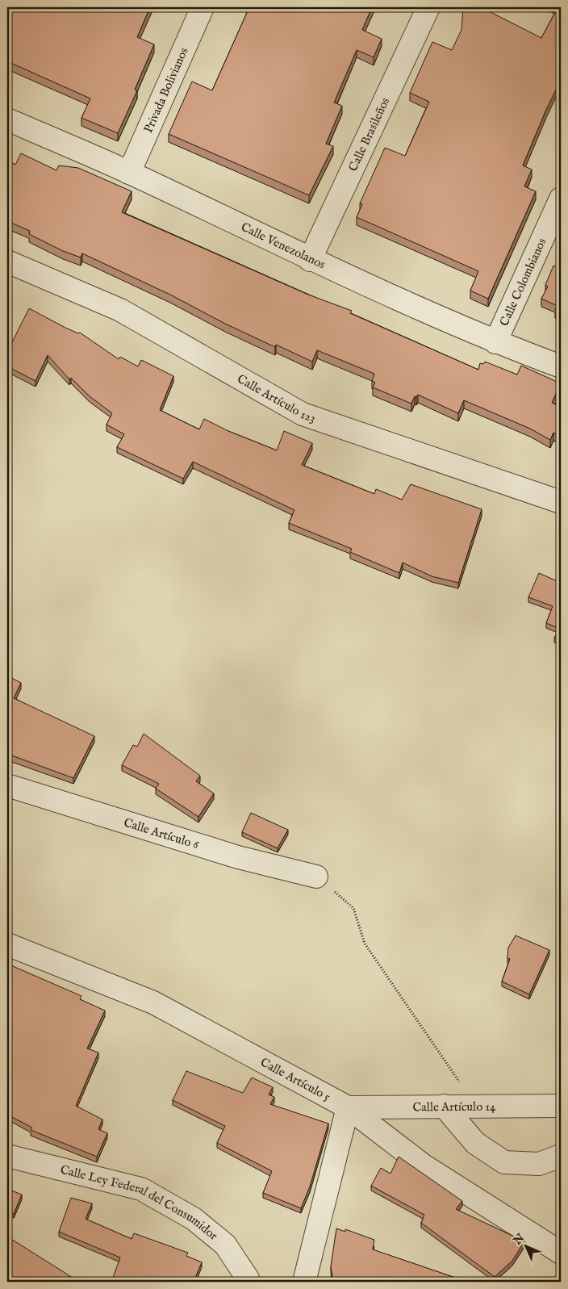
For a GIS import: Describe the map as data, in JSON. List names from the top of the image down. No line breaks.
{"streets":{"street":["Privada Bolivianos","Calle Brasileños","Calle Venezolanos","Calle Colombianos","Calle Artículo 123","Calle Artículo 6","Calle Artículo 5","Calle Artículo 14","Calle Ley Federal del Consumidor"]},"crossings":[["Privada Bolivianos","Calle Venezolanos"],["Calle Brasileños","Calle Venezolanos"],["Calle Venezolanos","Calle Colombianos"],["Calle Artículo 5","Calle Artículo 14"]],"north":"top left"}
